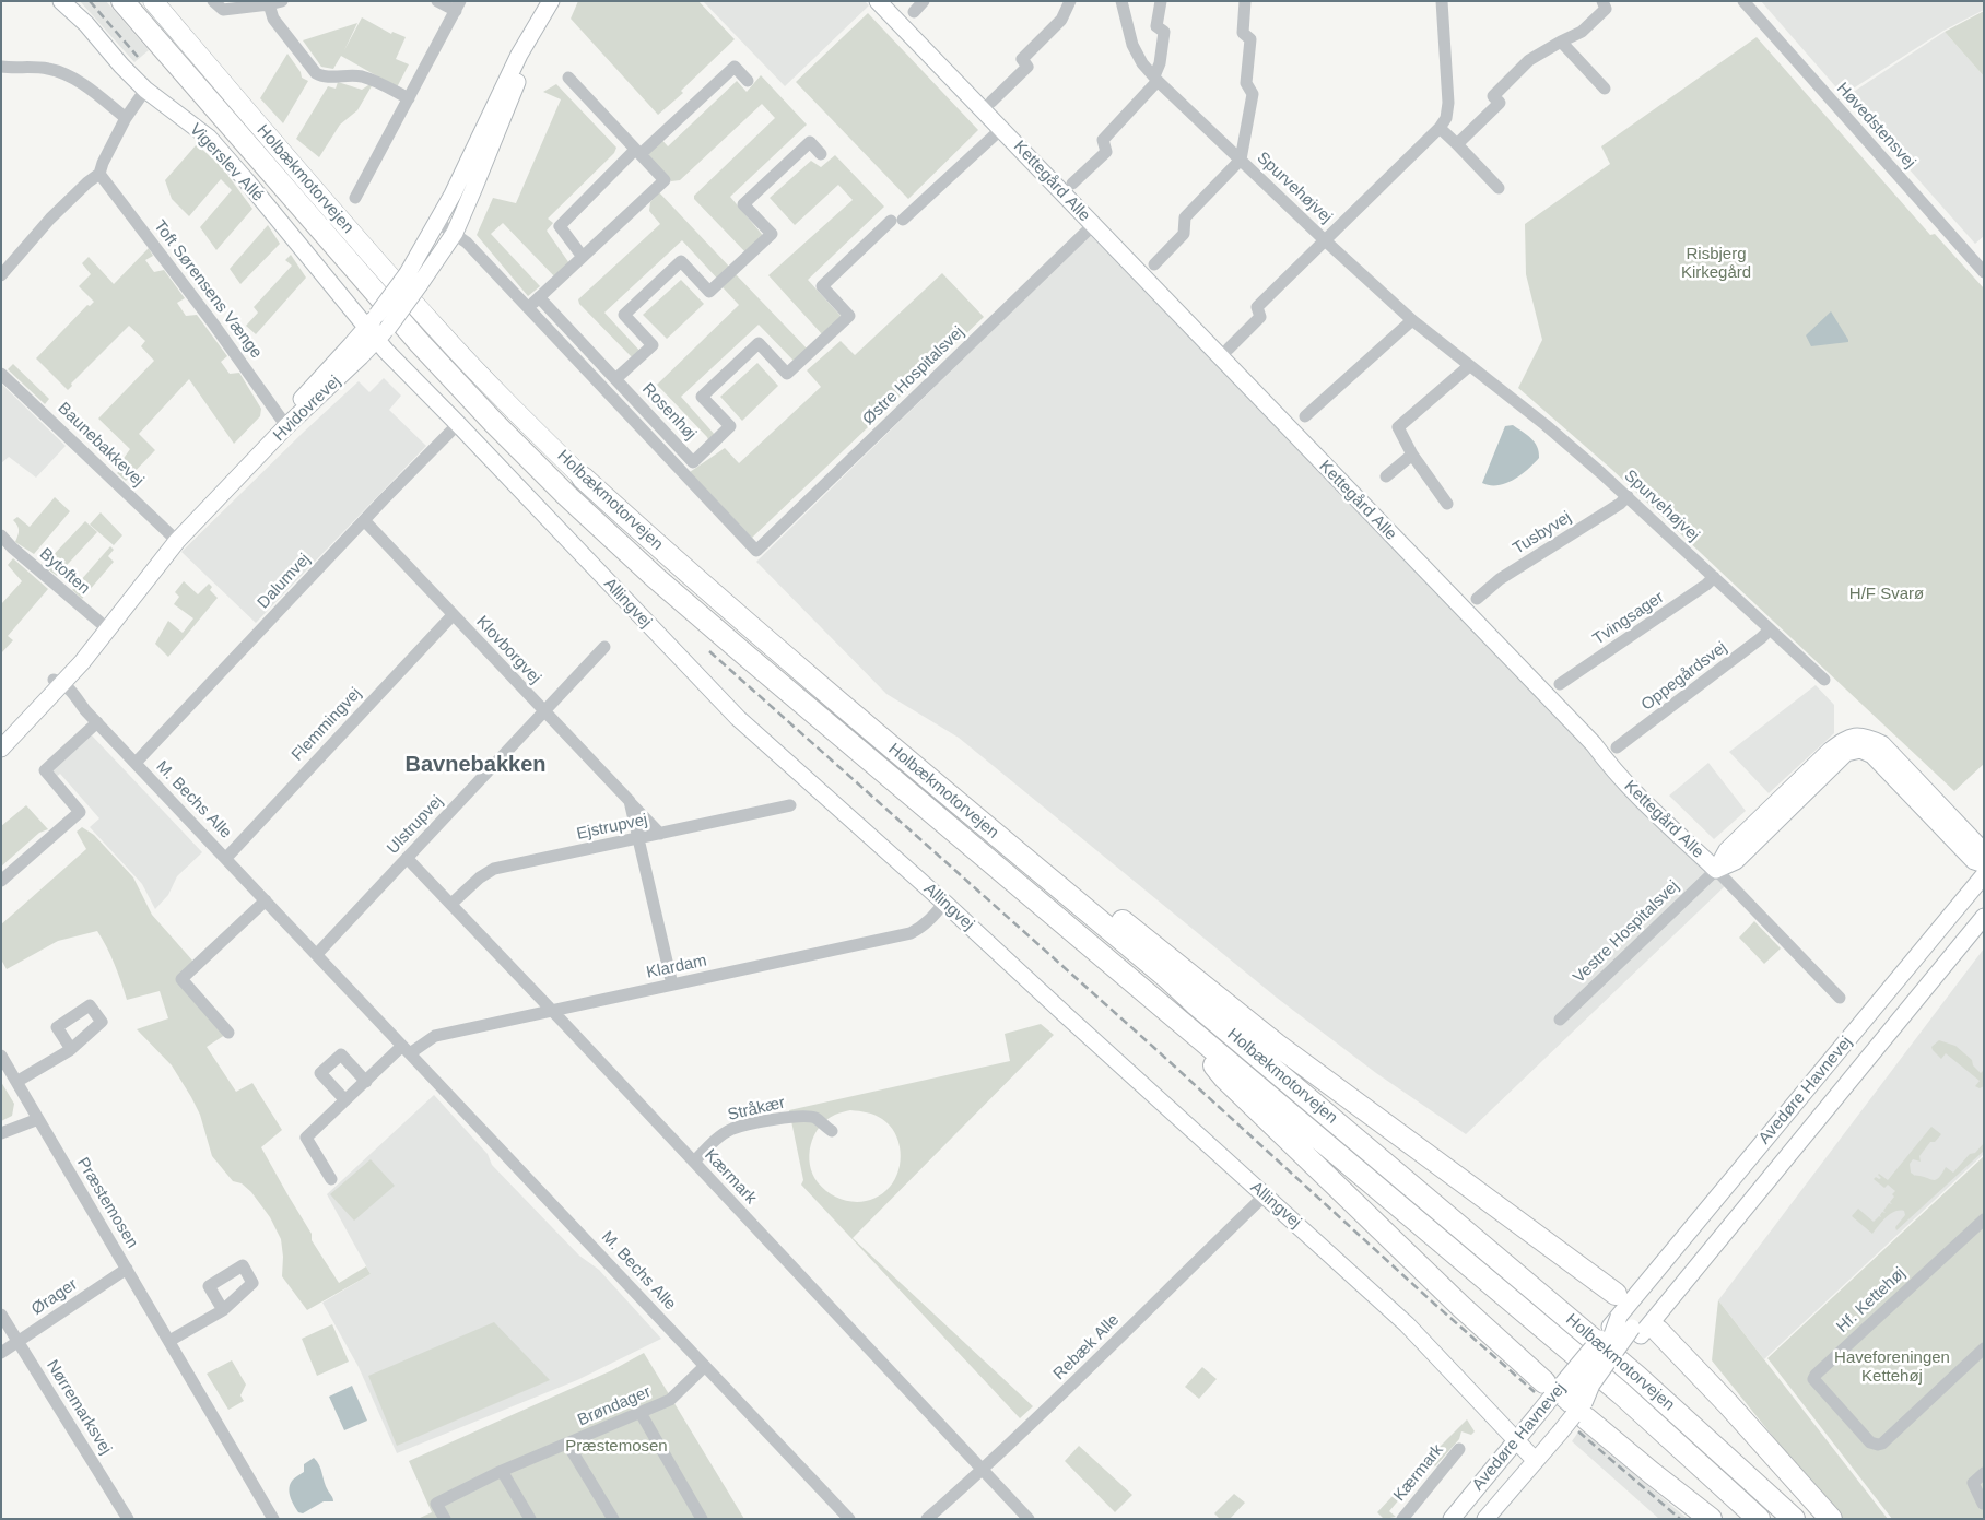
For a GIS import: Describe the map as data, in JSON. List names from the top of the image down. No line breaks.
{"streets":{"highway":["Holbækmotorvejen"],"street":["Høvedstensvej","Vigerslev Allé","Kettegård Alle","Spurvehøjvej","Toft Sørensens Vænge","Østre Hospitalsvej","Hvidovrevej","Rosenhøj","Baunebakkevej","Tusbyvej","Bytoften","Dalumvej","Allingvej","Tvingsager","Klovborgvej","Oppegårdsvej","Flemmingvej","M. Bechs Alle","Ulstrupvej","Ejstrupvej","Vestre Hospitalsvej","Klardam","Avedøre Havnevej","Stråkær","Kærmark","Præstemosen","Ørager","Hf. Kettehøj","Rebæk Alle","Brøndager","Nørremarksvej"]},"crossings":[["Vigerslev Allé","Hvidovrevej"],["Vigerslev Allé","Allingvej"],["Kettegård Alle","Østre Hospitalsvej"],["Kettegård Alle","Rosenhøj"],["Kettegård Alle","Vestre Hospitalsvej"],["Spurvehøjvej","Tusbyvej"],["Spurvehøjvej","Tvingsager"],["Spurvehøjvej","Oppegårdsvej"],["Toft Sørensens Vænge","Hvidovrevej"],["Østre Hospitalsvej","Rosenhøj"],["Hvidovrevej","Rosenhøj"],["Hvidovrevej","Baunebakkevej"],["Hvidovrevej","Bytoften"],["Hvidovrevej","Allingvej"],["Hvidovrevej","M. Bechs Alle"],["Dalumvej","Allingvej"],["Dalumvej","Klovborgvej"],["Dalumvej","M. Bechs Alle"],["Allingvej","Klardam"],["Allingvej","Avedøre Havnevej"],["Allingvej","Rebæk Alle"],["Klovborgvej","Flemmingvej"],["Klovborgvej","Ulstrupvej"],["Klovborgvej","Ejstrupvej"],["Klovborgvej","Klardam"],["Flemmingvej","M. Bechs Alle"],["M. Bechs Alle","Ulstrupvej"],["M. Bechs Alle","Klardam"],["M. Bechs Alle","Brøndager"],["Ulstrupvej","Kærmark"],["Ejstrupvej","Kærmark"],["Klardam","Kærmark"],["Stråkær","Kærmark"],["Kærmark","Rebæk Alle"],["Præstemosen","Ørager"],["Ørager","Nørremarksvej"]],"districts":["Bavnebakken"],"parks":["Risbjerg Kirkegård","H/F Svarø","Haveforeningen Kettehøj","Præstemosen"]}
